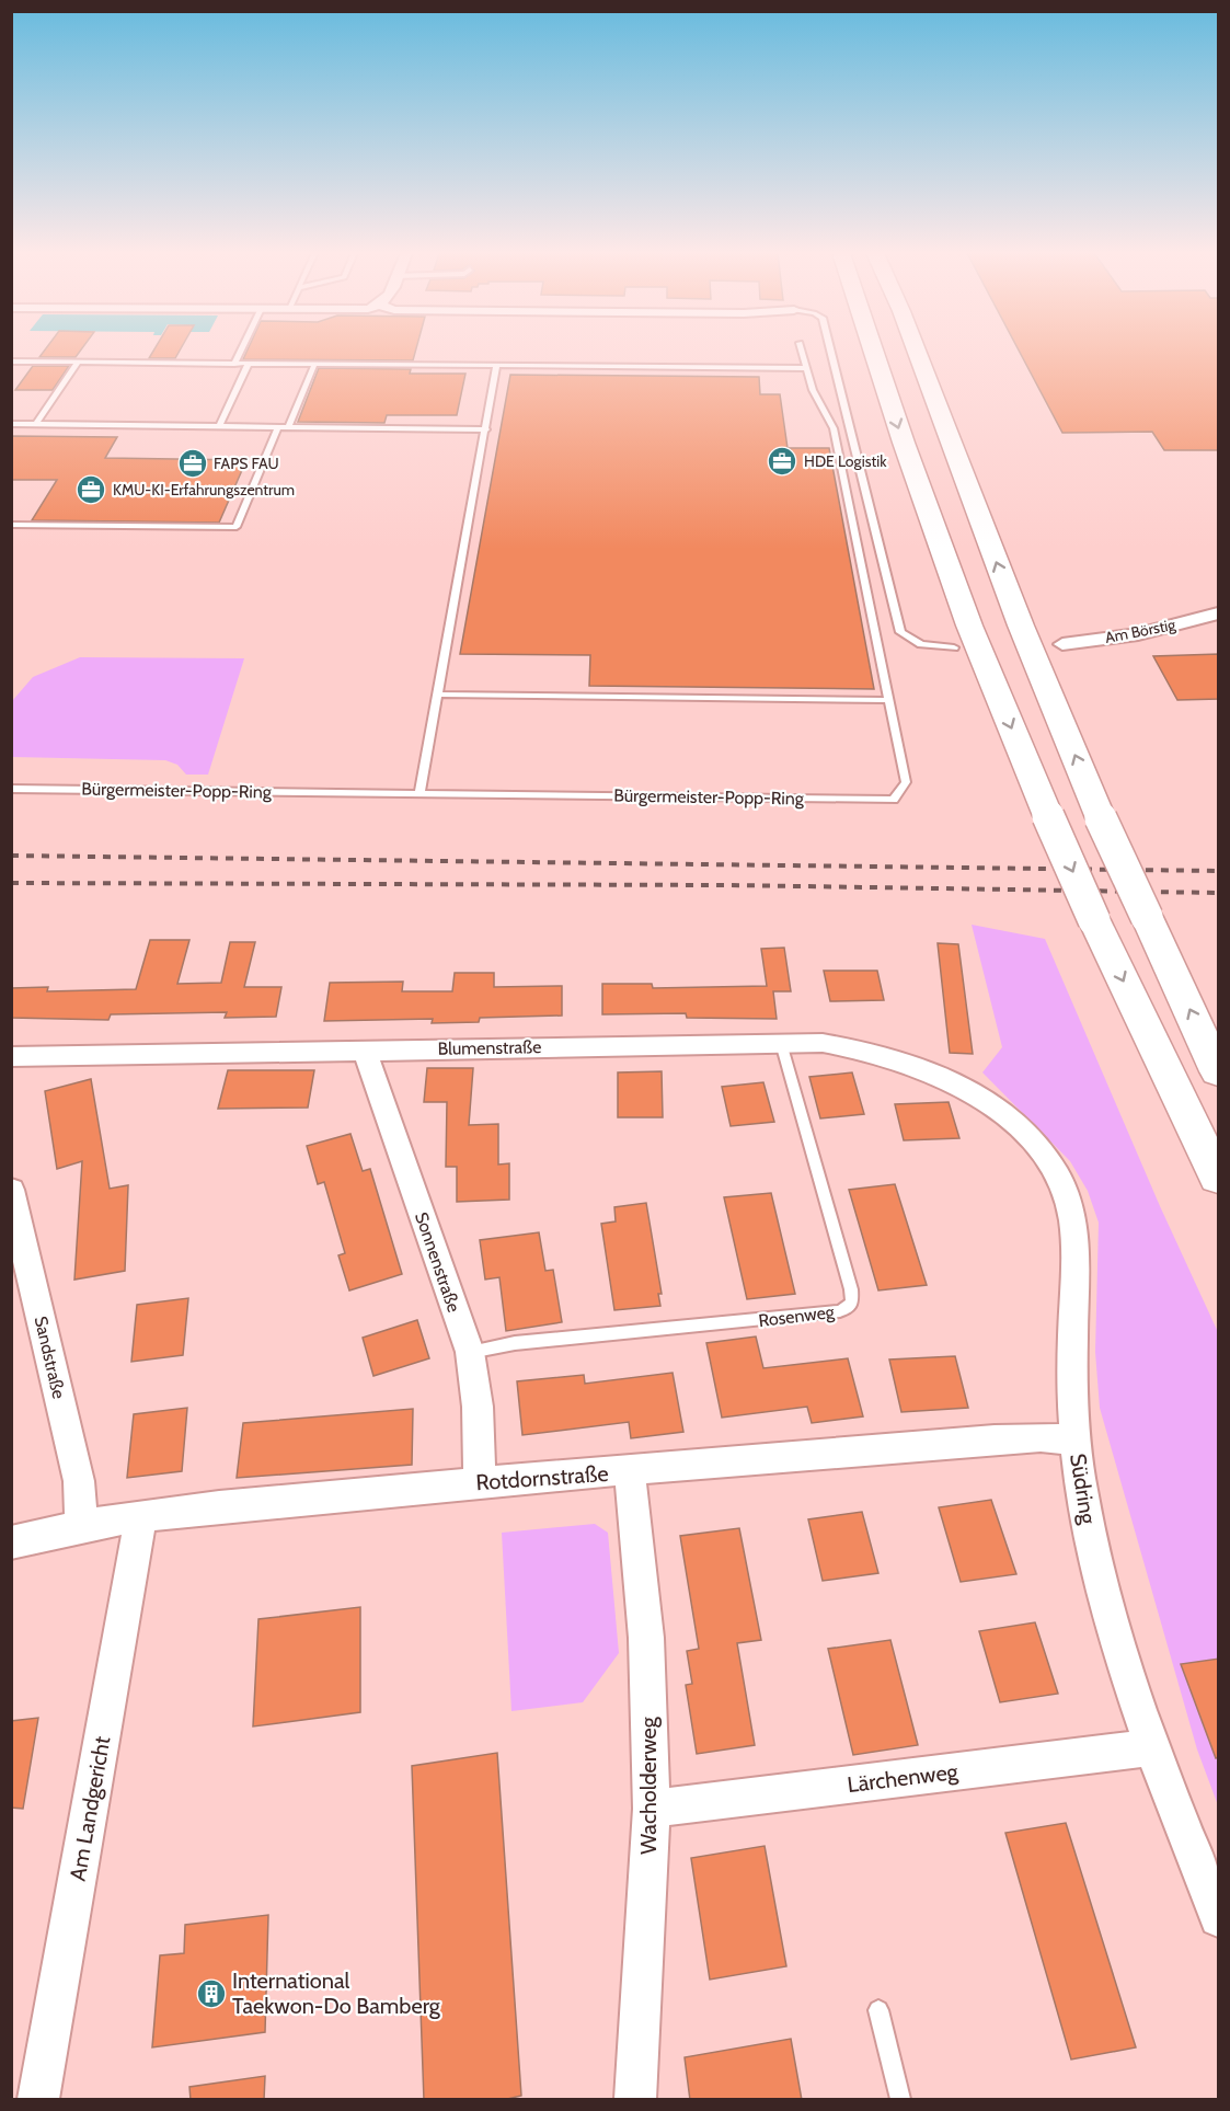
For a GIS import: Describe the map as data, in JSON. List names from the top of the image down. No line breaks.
{"streets":{"street":["Am Börstig","Blumenstraße","Sonnenstraße","Sandstraße","Rotdornstraße","Südring","Lärchenweg","Wacholderweg","Am Landgericht"],"lane":["Bürgermeister-Popp-Ring","Rosenweg"]},"crossings":[["Blumenstraße","Sonnenstraße"],["Blumenstraße","Rosenweg"],["Blumenstraße","Südring"],["Sonnenstraße","Rosenweg"],["Sonnenstraße","Rotdornstraße"],["Sandstraße","Rotdornstraße"],["Rotdornstraße","Südring"],["Rotdornstraße","Wacholderweg"],["Rotdornstraße","Am Landgericht"],["Südring","Lärchenweg"],["Lärchenweg","Wacholderweg"]],"places":{"office":["HDE Logistik","FAPS FAU","KMU-KI-Erfahrungszentrum"],"building":["International Taekwon-Do Bamberg"]}}
